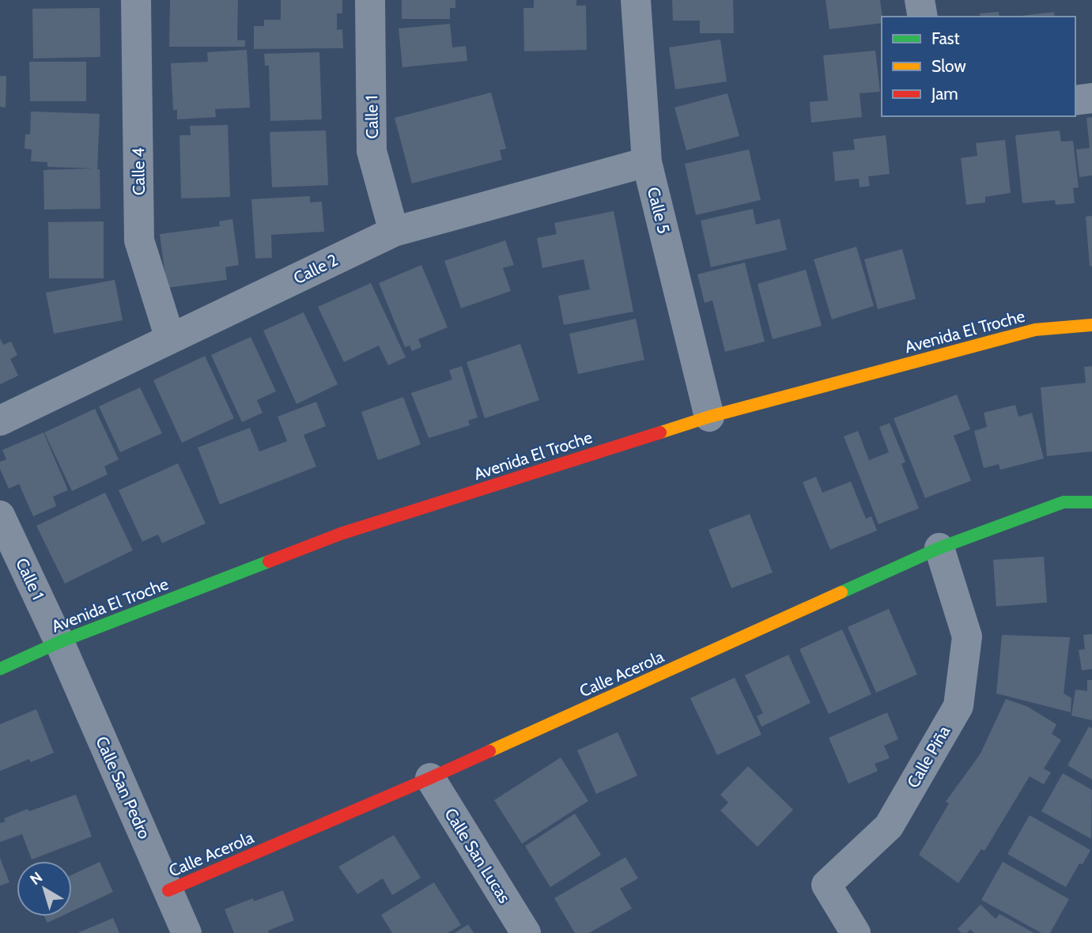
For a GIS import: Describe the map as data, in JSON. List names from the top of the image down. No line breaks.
{"streets":{"street":["Calle 1","Calle 4","Calle 5","Calle 2","Avenida El Troche","Calle Acerola","Calle Piña","Calle San Pedro","Calle San Lucas"]},"crossings":[["Calle 1","Calle 2"],["Calle 1","Avenida El Troche"],["Calle 1","Calle San Pedro"],["Calle 4","Calle 2"],["Calle 5","Calle 2"],["Calle 5","Avenida El Troche"],["Avenida El Troche","Calle San Pedro"],["Calle Acerola","Calle Piña"],["Calle Acerola","Calle San Pedro"],["Calle Acerola","Calle San Lucas"]],"legend":["Fast","Slow","Jam"],"north":"top left"}
